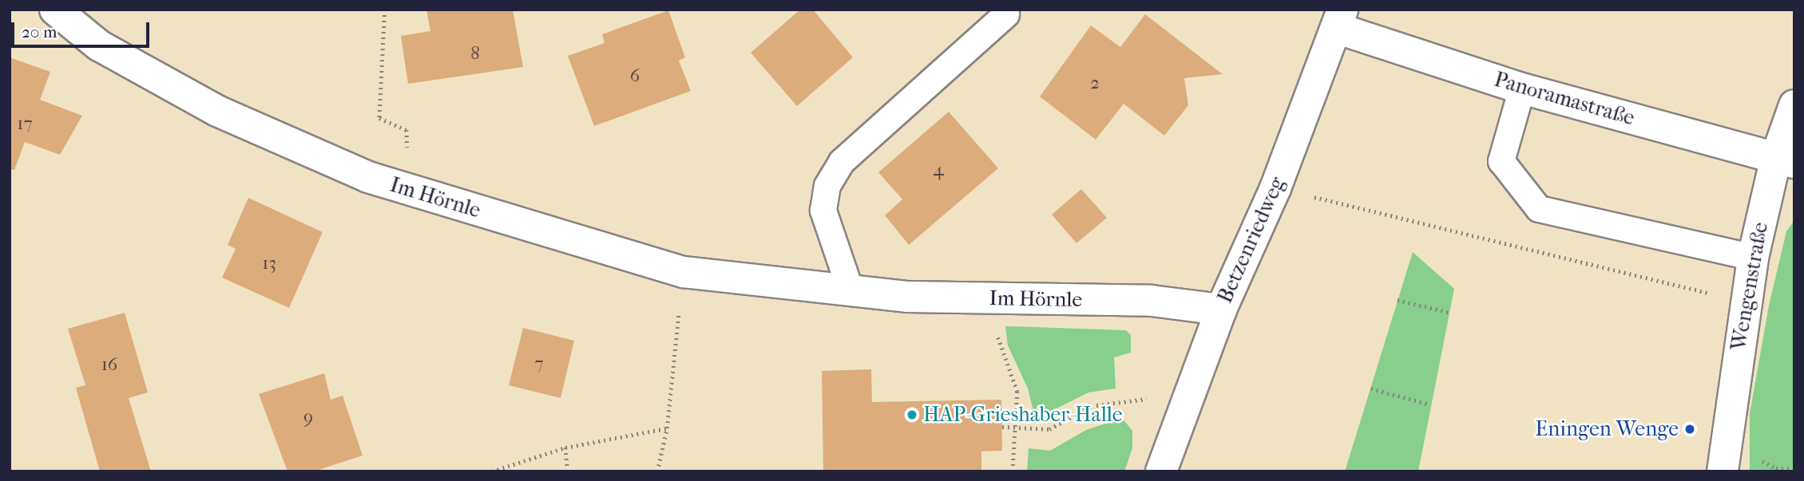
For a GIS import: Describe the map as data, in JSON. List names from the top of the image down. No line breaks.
{"streets":{"street":["Panoramastraße","Im Hörnle","Betzenriedweg","Wengenstraße"]},"crossings":[["Panoramastraße","Betzenriedweg"],["Panoramastraße","Wengenstraße"],["Im Hörnle","Betzenriedweg"]],"places":["HAP-Grieshaber-Halle","Eningen Wenge"],"house_numbers":["8","6","2","17","4","13","7","16","9"],"scale_bar":"20 m"}
